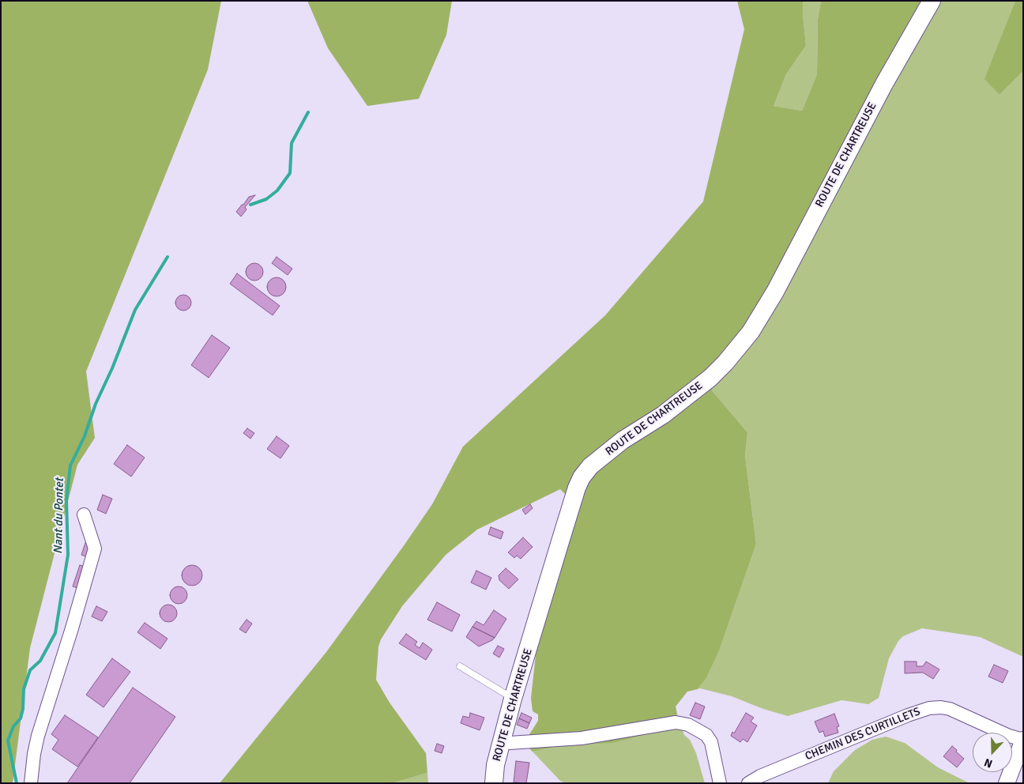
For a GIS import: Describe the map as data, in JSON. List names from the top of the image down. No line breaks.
{"streets":{"main road":["ROUTE DE CHARTREUSE"],"street":["CHEMIN DES CURTILLETS"]},"water":["Nant du Pontet"],"north":"bottom"}
